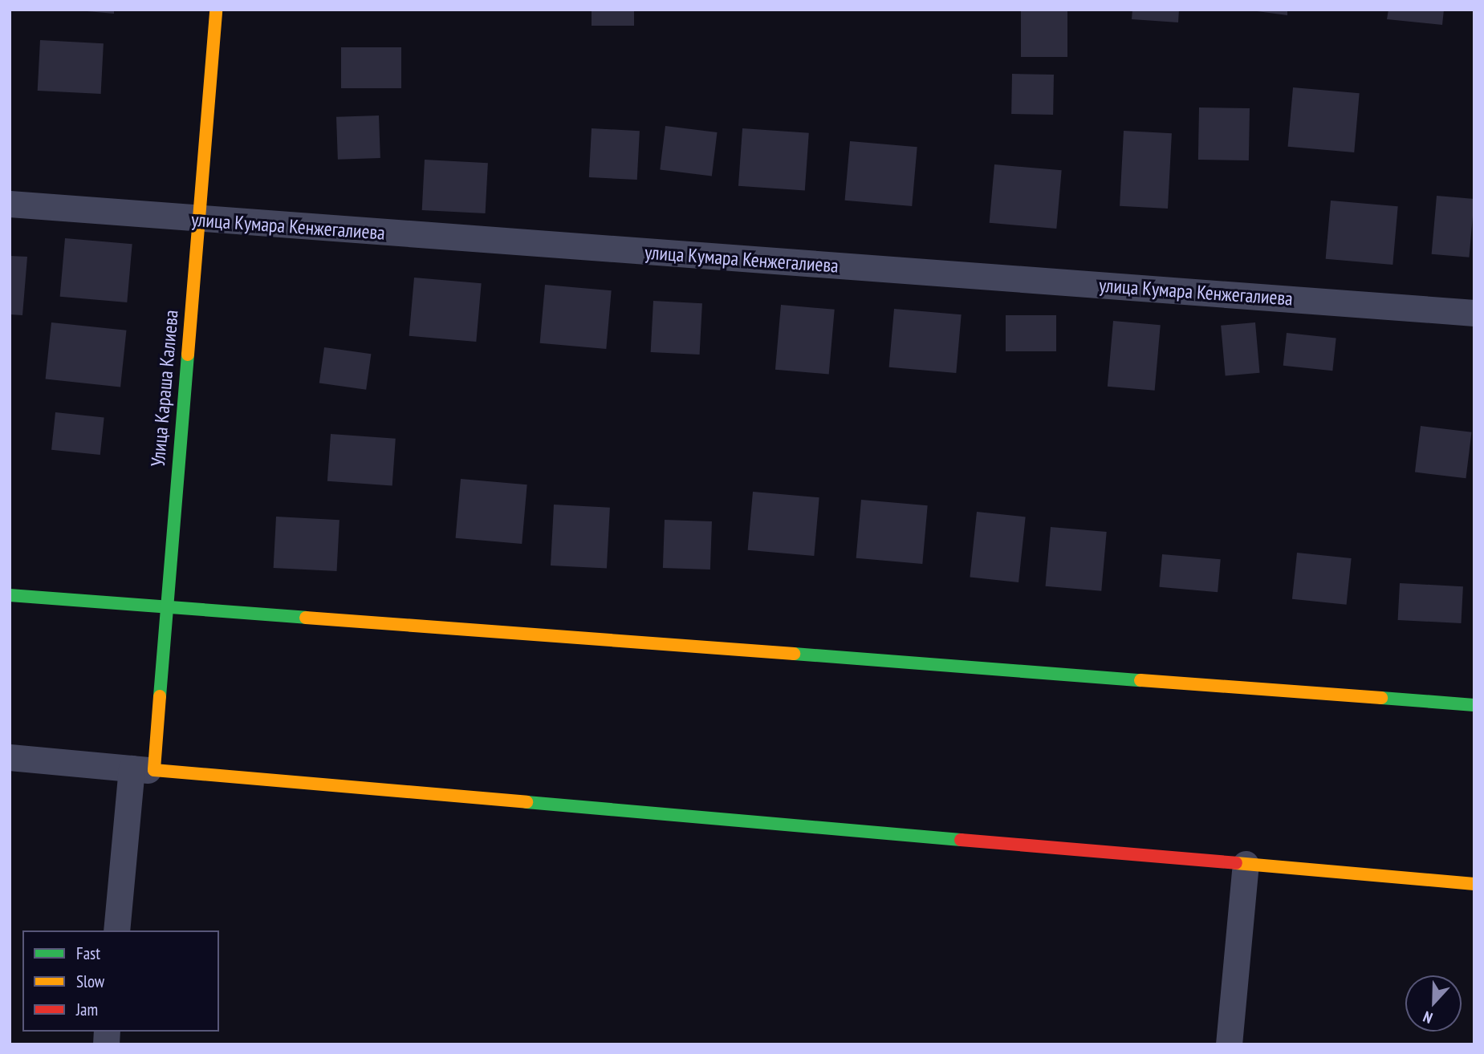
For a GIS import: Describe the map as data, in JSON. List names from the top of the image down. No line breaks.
{"streets":{"street":["улица Кумара Кенжегалиева","Улица Караша Калиева"]},"crossings":[["улица Кумара Кенжегалиева","Улица Караша Калиева"]],"legend":["Fast","Slow","Jam"],"north":"bottom"}
